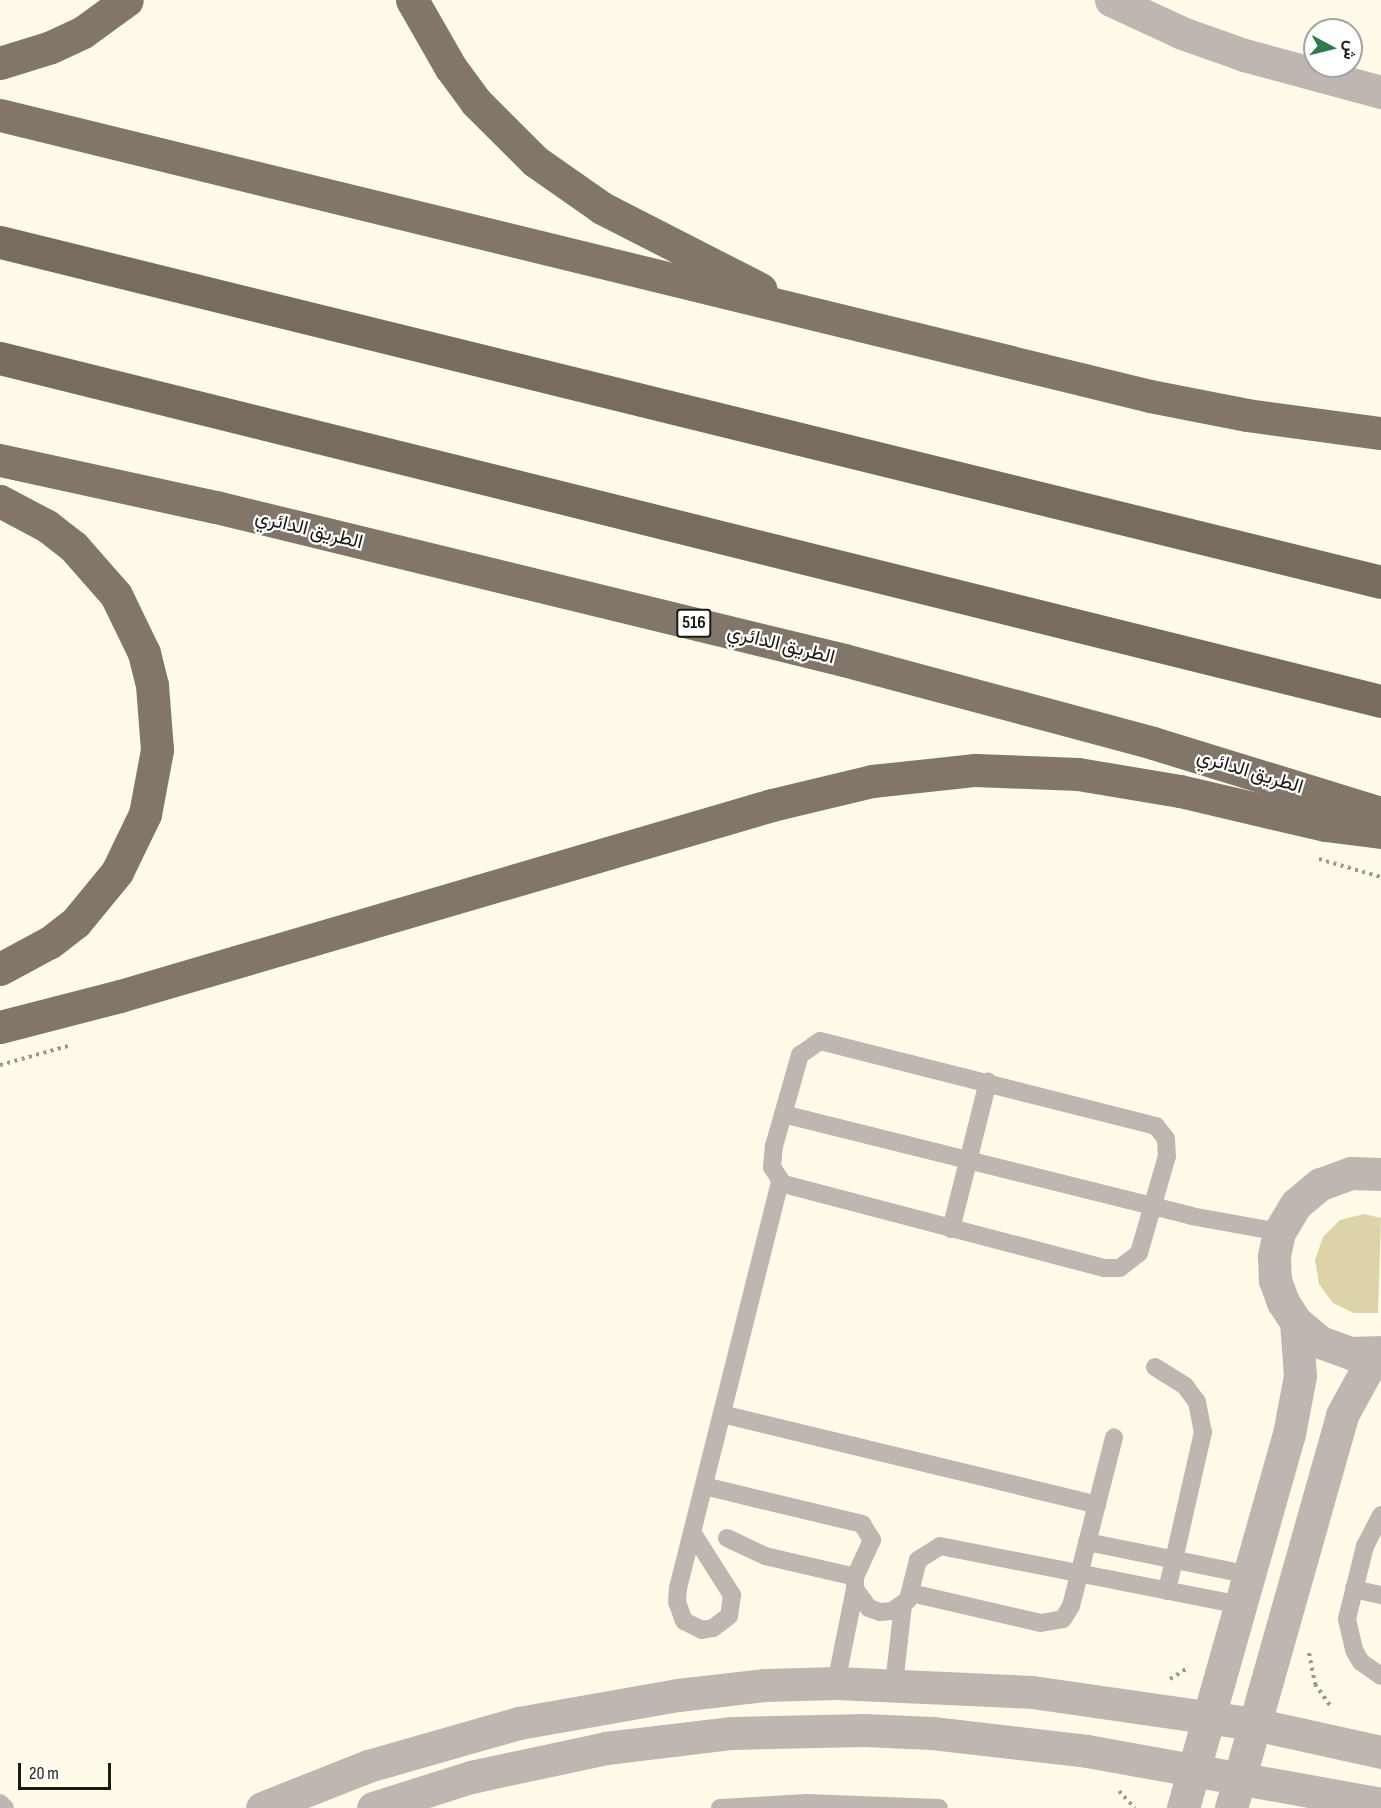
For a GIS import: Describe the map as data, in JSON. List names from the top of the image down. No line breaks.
{"streets":{"highway":["الطريق الدائري","516"]},"scale_bar":"20 m","north":"right"}
